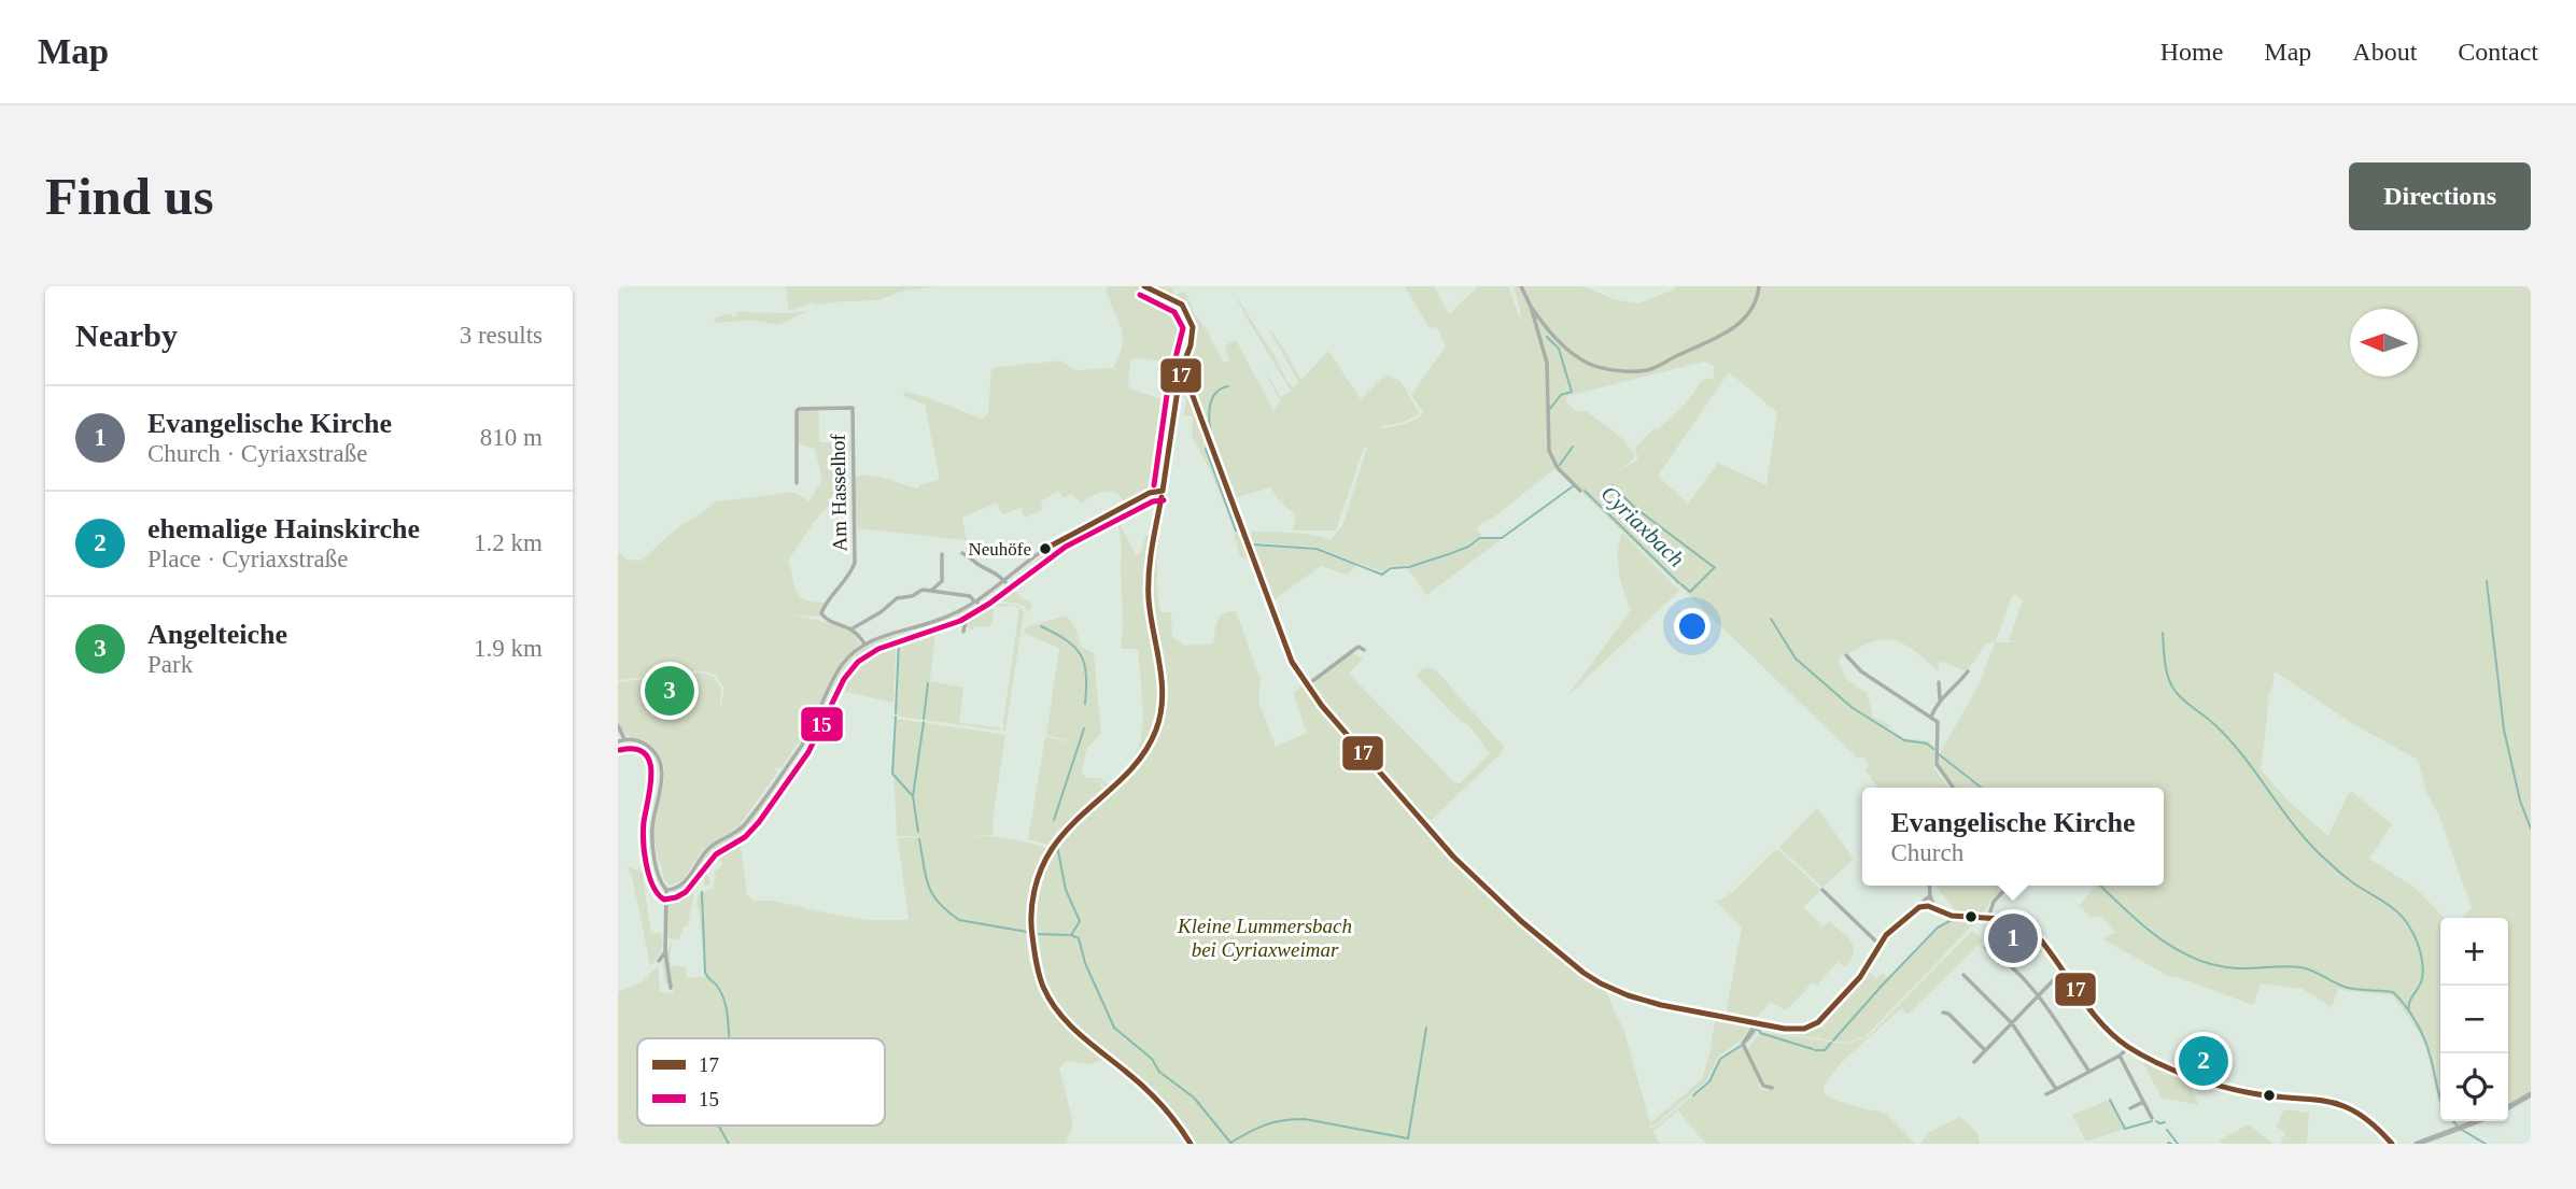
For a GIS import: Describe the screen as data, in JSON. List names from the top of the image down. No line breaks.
{"streets":{"street":["Am Hasselhof"]},"water":["Cyriaxbach"],"parks":["Kleine Lummersbach bei Cyriaxweimar"],"places":["Neuhöfe"],"lines":["transit line 17","transit line 15"],"legend":["17","15"],"north":"left","page":{"header":"Map","nav":["Home","Map","About","Contact"],"buttons":"Directions","title":"Find us","heading":["Nearby","3 results"],"list":[{"mark":"1","name":"Evangelische Kirche","note":"Church · Cyriaxstraße","value":"810 m"},{"mark":"2","name":"ehemalige Hainskirche","note":"Place · Cyriaxstraße","value":"1.2 km"},{"mark":"3","name":"Angelteiche","note":"Park","value":"1.9 km"}],"pins":["3","1","2"],"popup":["Evangelische Kirche","Church"],"map_buttons":["+","−"]}}
